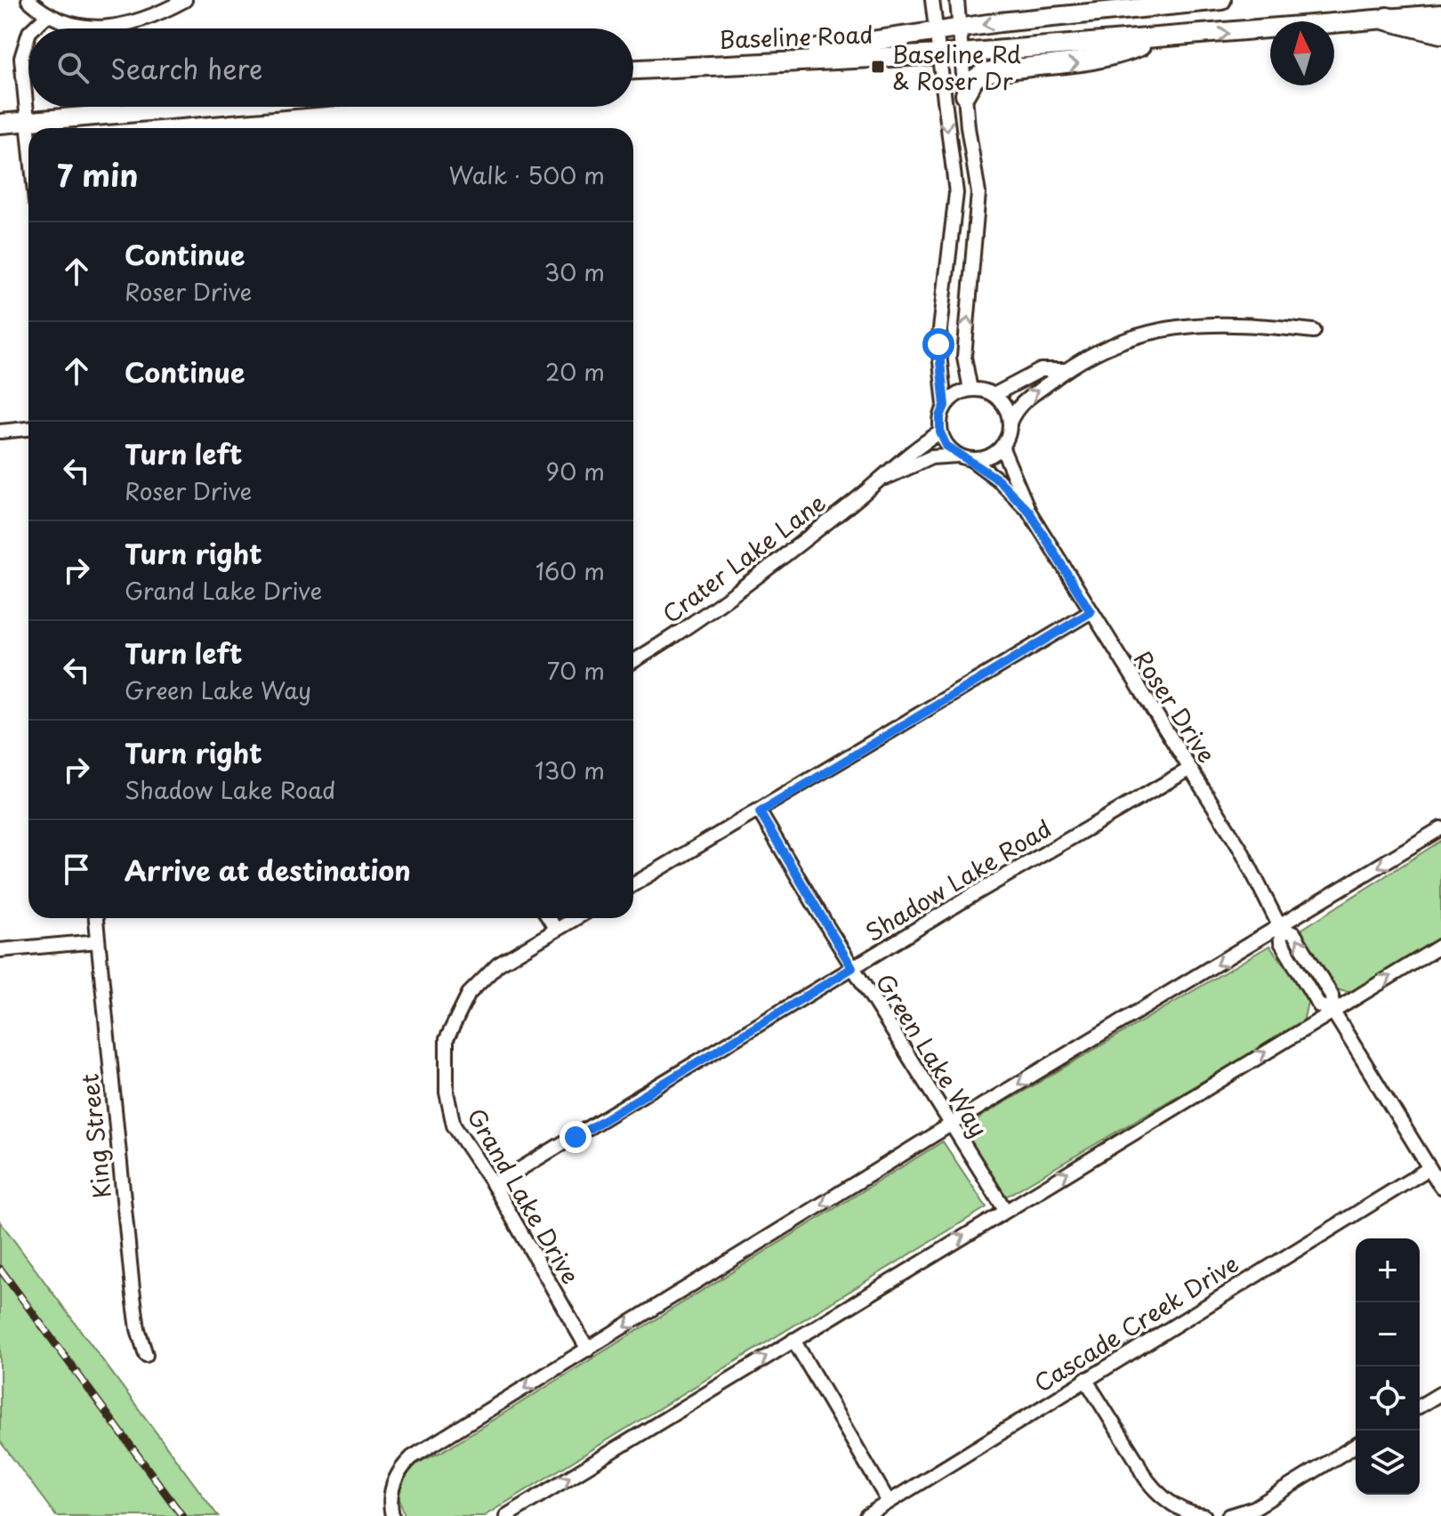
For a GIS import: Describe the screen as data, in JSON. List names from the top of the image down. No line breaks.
{"streets":{"main road":["Baseline Road"],"street":["Crater Lake Lane","Roser Drive","Shadow Lake Road","Green Lake Way","King Street","Grand Lake Drive","Cascade Creek Drive"]},"crossings":[["Crater Lake Lane","Roser Drive"],["Roser Drive","Shadow Lake Road"],["Roser Drive","Cascade Creek Drive"],["Shadow Lake Road","Green Lake Way"],["Shadow Lake Road","Grand Lake Drive"]],"places":{"transit":["Baseline Rd & Roser Dr"]},"north":"top","page":{"search":"Search here","heading":["7 min","Walk · 500 m"],"list":[["Continue","Roser Drive","30 m"],["Continue","20 m"],["Turn left","Roser Drive","90 m"],["Turn right","Grand Lake Drive","160 m"],["Turn left","Green Lake Way","70 m"],["Turn right","Shadow Lake Road","130 m"],"Arrive at destination"],"map_buttons":["+","−"]}}
